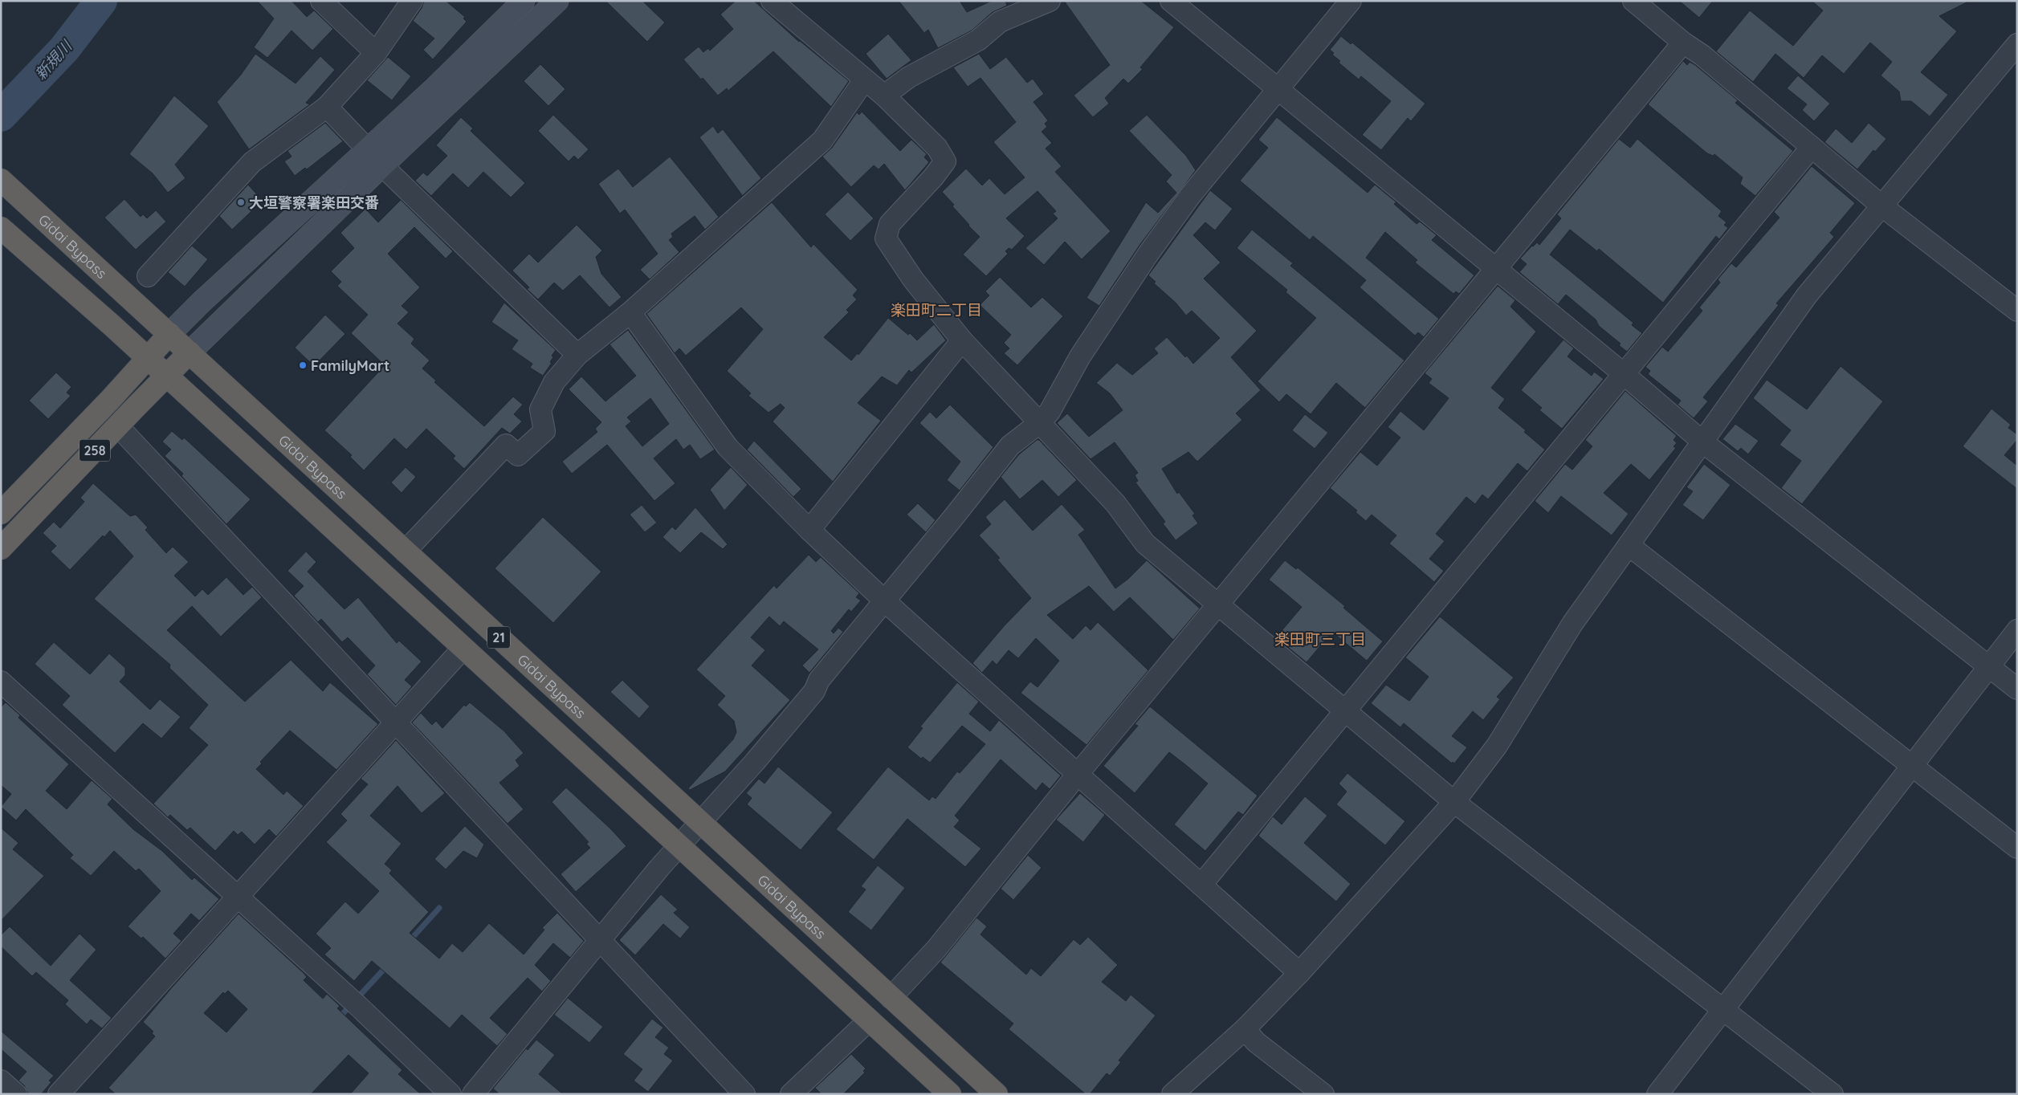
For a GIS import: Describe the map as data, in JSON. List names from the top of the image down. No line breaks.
{"streets":{"highway":["Gidai Bypass","258","21"]},"crossings":[["Gidai Bypass","258"],["258","21"]],"districts":["楽田町二丁目","楽田町三丁目"],"water":["新規川"],"places":["大垣警察署楽田交番","FamilyMart"]}
